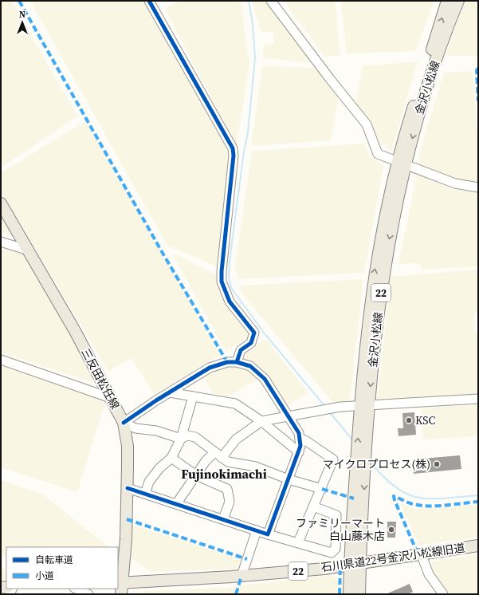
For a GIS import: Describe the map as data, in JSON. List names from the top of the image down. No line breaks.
{"streets":{"main road":["金沢小松線","22","三反田松任線","石川県道22号金沢小松線旧道"]},"crossings":[["金沢小松線","石川県道22号金沢小松線旧道"],["三反田松任線","石川県道22号金沢小松線旧道"]],"districts":["Fujinokimachi"],"places":["KSC","マイクロプロセス(株)","ファミリーマート 白山藤木店"],"legend":["自転車道","小道"],"north":"top"}
